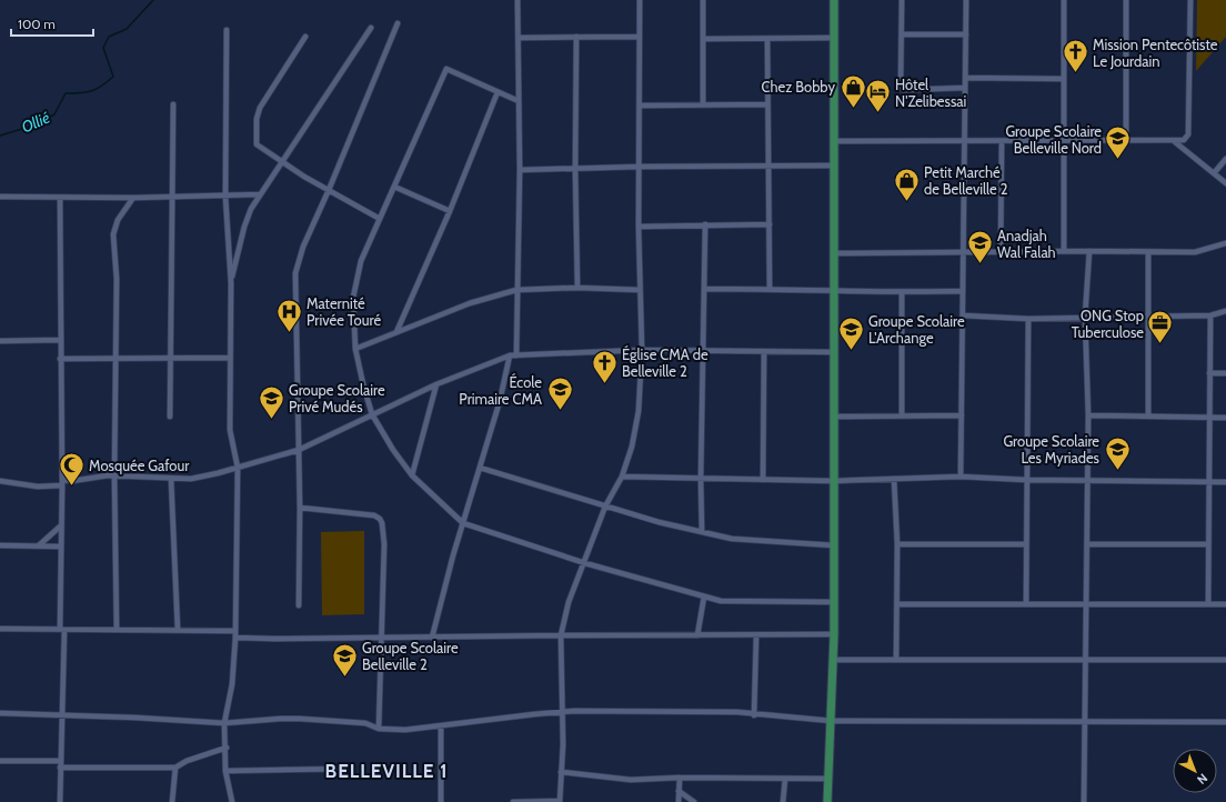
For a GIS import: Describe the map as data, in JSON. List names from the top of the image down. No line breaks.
{"districts":["BELLEVILLE 1"],"water":["Ollié"],"places":{"church":["Mission Pentecôtiste Le Jourdain","Église CMA de Belleville 2"],"shop":["Chez Bobby","Petit Marché de Belleville 2"],"hotel":["Hôtel N'Zelibessai"],"school or university":["Groupe Scolaire Belleville Nord","Anadjah Wal Falah","Groupe Scolaire L'Archange","École Primaire CMA","Groupe Scolaire Privé Mudés","Groupe Scolaire Les Myriades","Groupe Scolaire Belleville 2"],"hospital":["Maternité Privée Touré"],"office":["ONG Stop Tuberculose"],"mosque":["Mosquée Gafour"]},"scale_bar":"100 m","north":"bottom right"}
